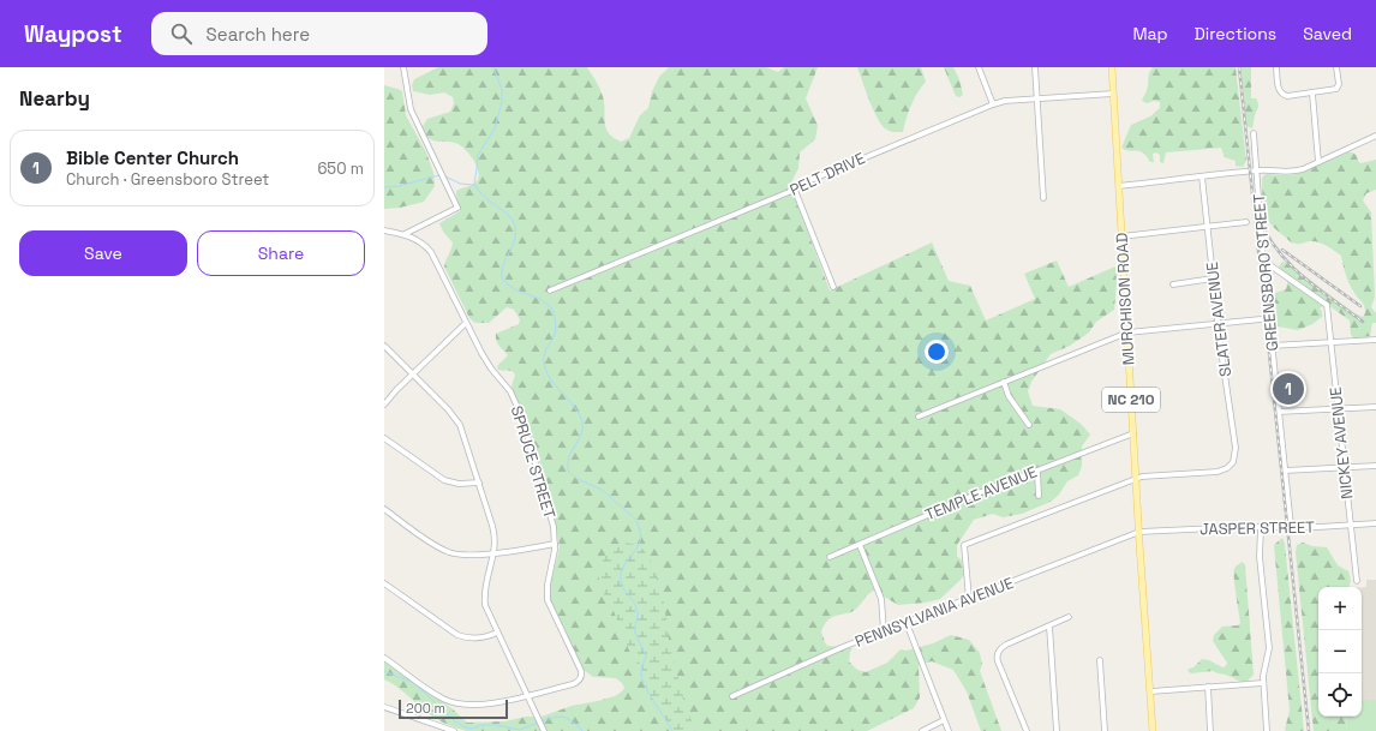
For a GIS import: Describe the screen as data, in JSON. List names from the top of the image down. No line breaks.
{"streets":{"main road":["MURCHISON ROAD","NC 210"],"street":["PELT DRIVE","GREENSBORO STREET","SLATER AVENUE","NICKEY AVENUE","SPRUCE STREET","TEMPLE AVENUE","JASPER STREET","PENNSYLVANIA AVENUE"]},"crossings":[["PELT DRIVE","MURCHISON ROAD"],["GREENSBORO STREET","NICKEY AVENUE"],["GREENSBORO STREET","JASPER STREET"],["MURCHISON ROAD","SLATER AVENUE"],["MURCHISON ROAD","TEMPLE AVENUE"],["MURCHISON ROAD","JASPER STREET"],["MURCHISON ROAD","PENNSYLVANIA AVENUE"],["NICKEY AVENUE","JASPER STREET"],["JASPER STREET","PENNSYLVANIA AVENUE"]],"scale_bar":"200 m","page":{"header":"Waypost","search":"Search here","nav":["Map","Directions","Saved"],"heading":"Nearby","list":[{"mark":"1","name":"Bible Center Church","note":"Church · Greensboro Street","value":"650 m"}],"buttons":["Save","Share"],"pins":"1","map_buttons":["+","−"],"scale":"200 m"}}
